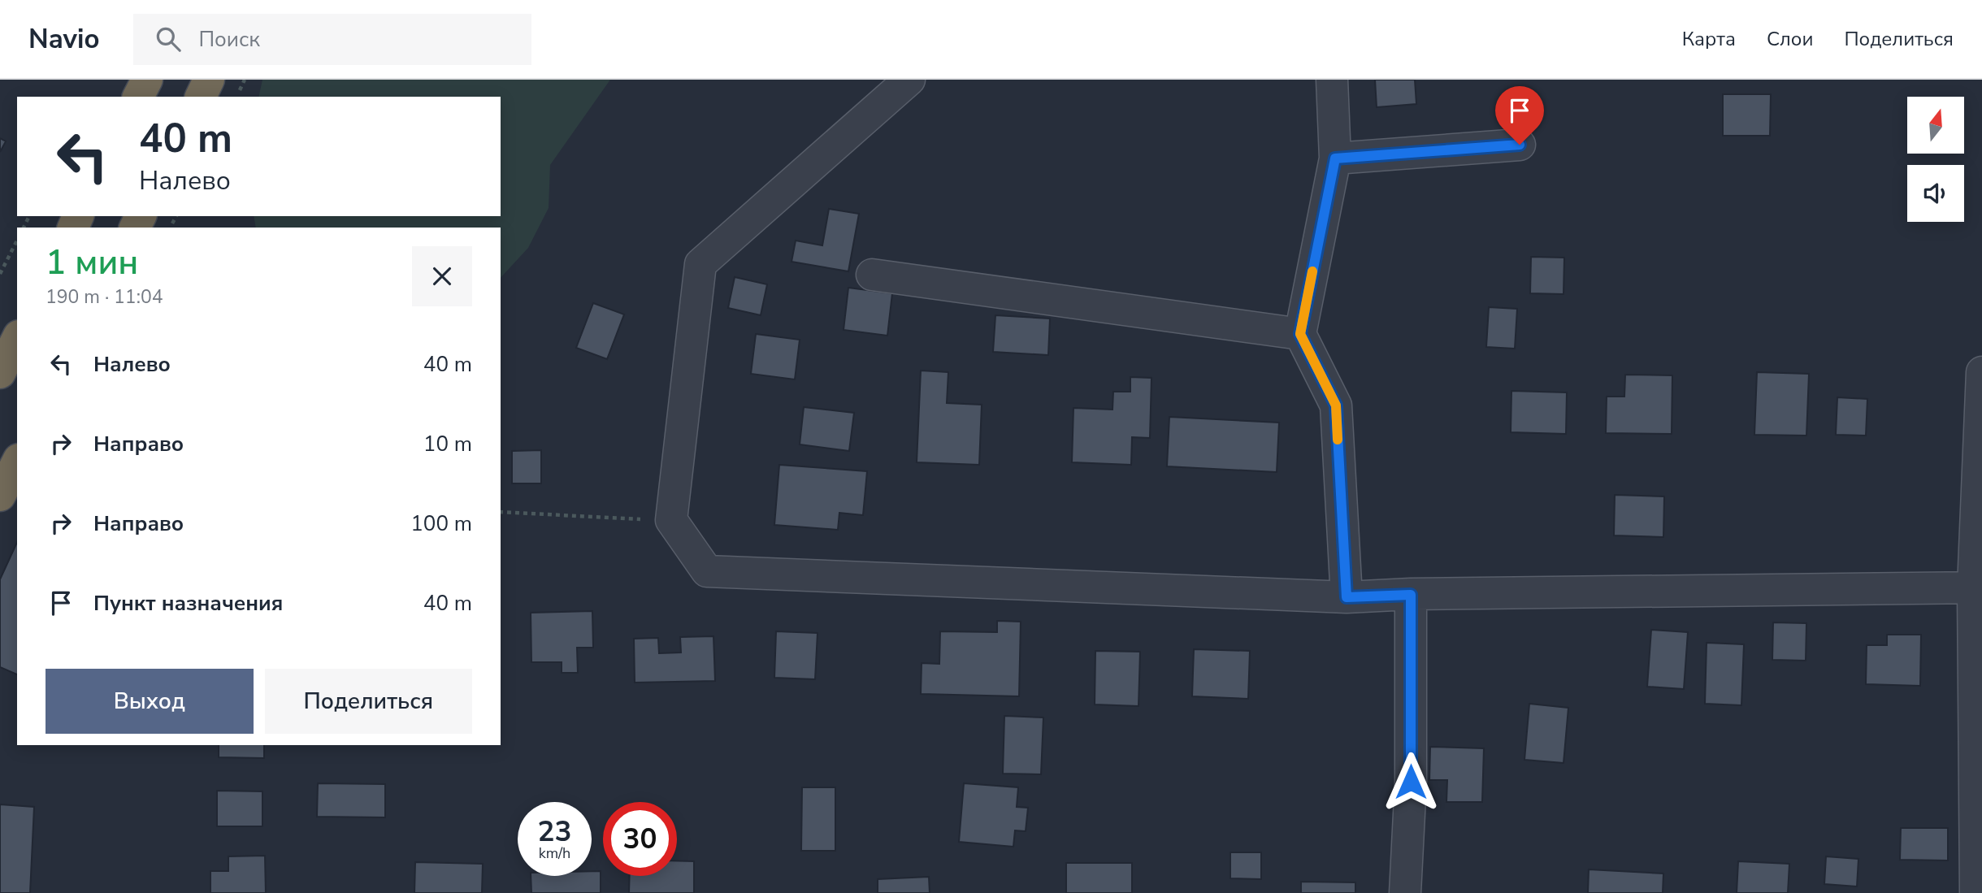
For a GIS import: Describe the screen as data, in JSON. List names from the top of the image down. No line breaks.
{"north":"top","page":{"header":"Navio","search":"Поиск","nav":["Карта","Слои","Поделиться"],"turn":["40 m","Налево"],"heading":["1 мин","190 m · 11:04"],"list":[{"name":"Налево","value":"40 m"},{"name":"Направо","value":"10 m"},{"name":"Направо","value":"100 m"},{"name":"Пункт назначения","value":"40 m"}],"buttons":["Выход","Поделиться"],"speed":"23 km/h","limit":"30"}}
